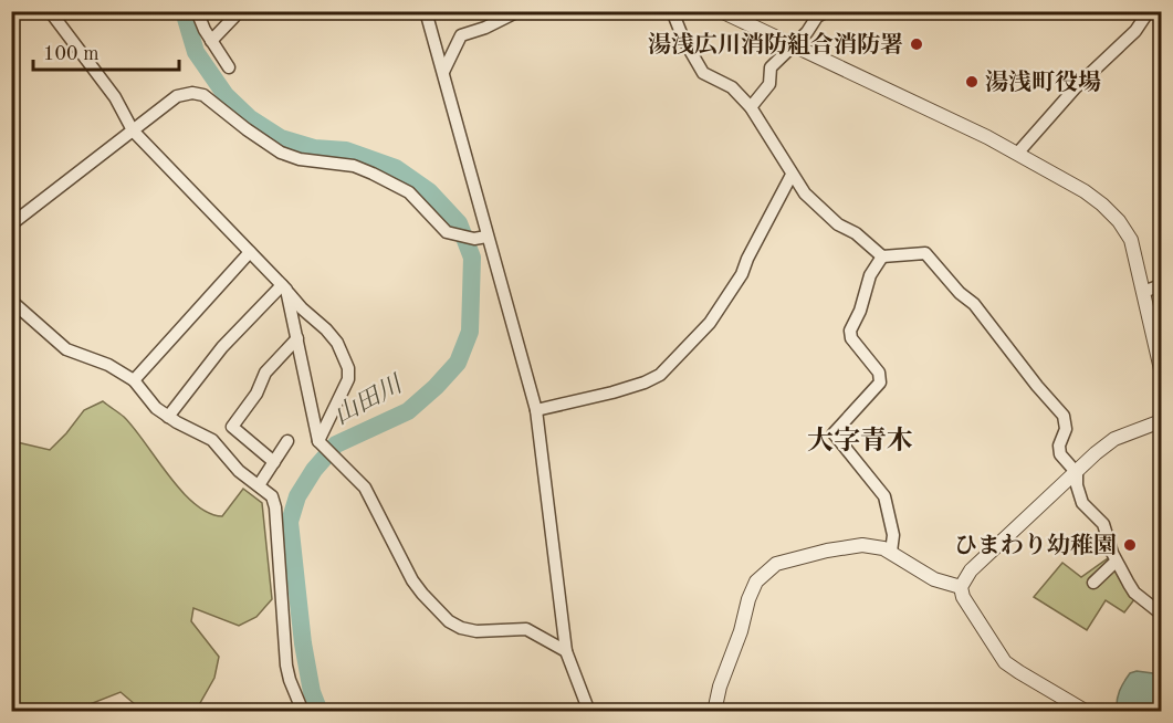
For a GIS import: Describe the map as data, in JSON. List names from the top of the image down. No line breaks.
{"districts":["大字青木"],"water":["山田川"],"places":["湯浅広川消防組合消防署","湯浅町役場","ひまわり幼稚園"],"scale_bar":"100 m"}
